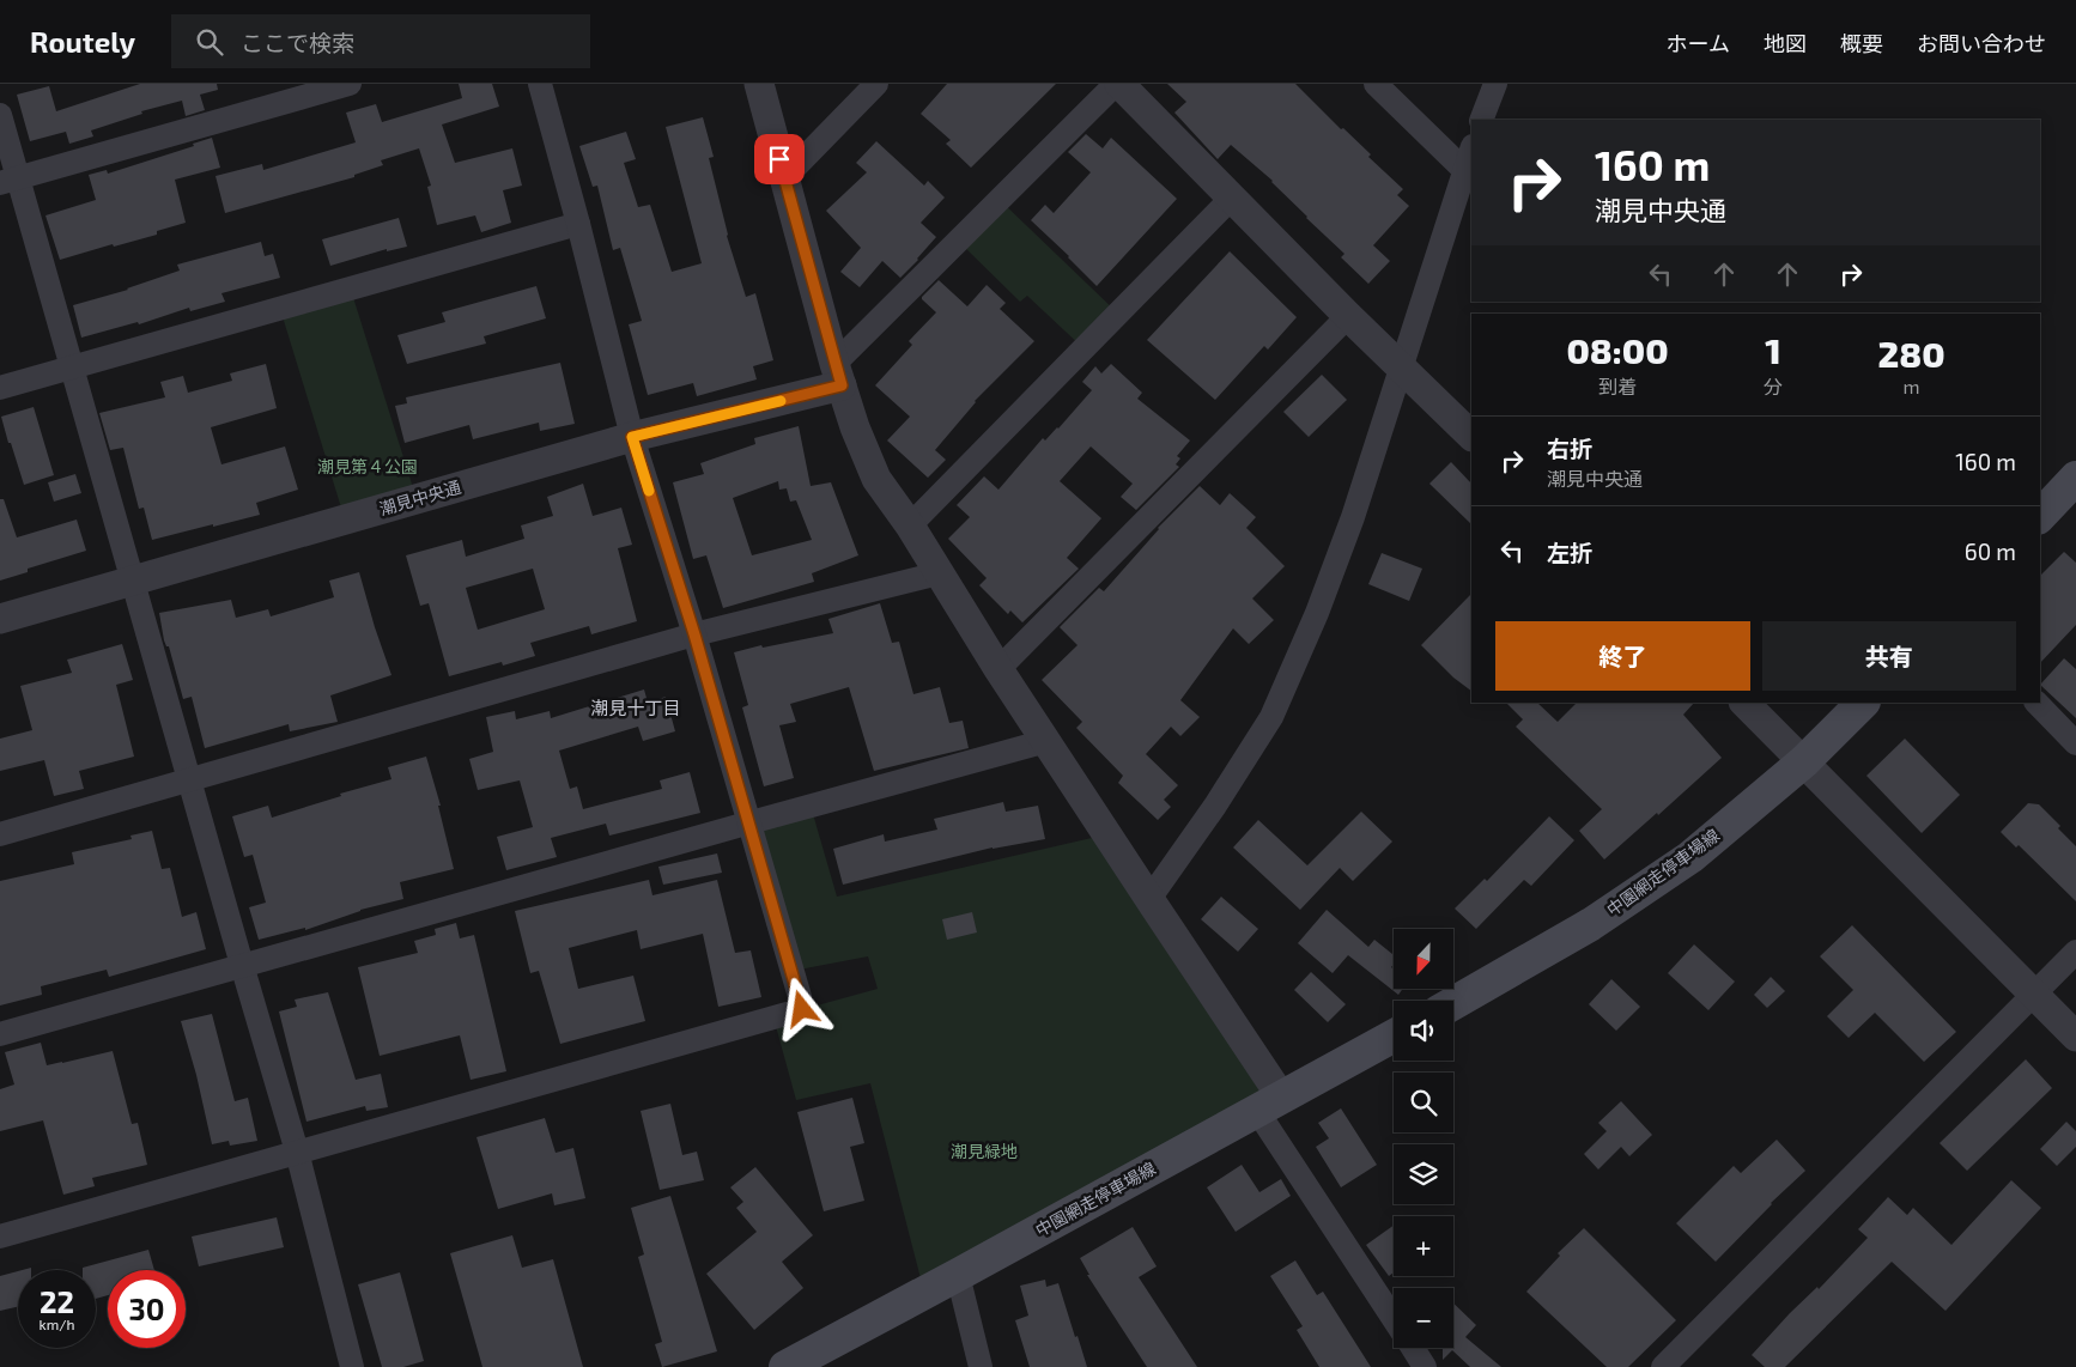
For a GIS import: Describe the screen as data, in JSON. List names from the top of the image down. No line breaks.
{"streets":{"main road":["中園網走停車場線"],"street":["潮見中央通"]},"districts":["潮見十丁目"],"parks":["潮見第４公園","潮見緑地"],"north":"bottom","page":{"header":"Routely","search":"ここで検索","nav":["ホーム","地図","概要","お問い合わせ"],"turn":["160 m","潮見中央通"],"eta":["08:00","到着","1","分","280","m"],"list":[{"name":"右折","note":"潮見中央通","value":"160 m"},{"name":"左折","value":"60 m"}],"buttons":["終了","共有"],"map_buttons":["+","−"],"speed":"22 km/h","limit":"30"}}
